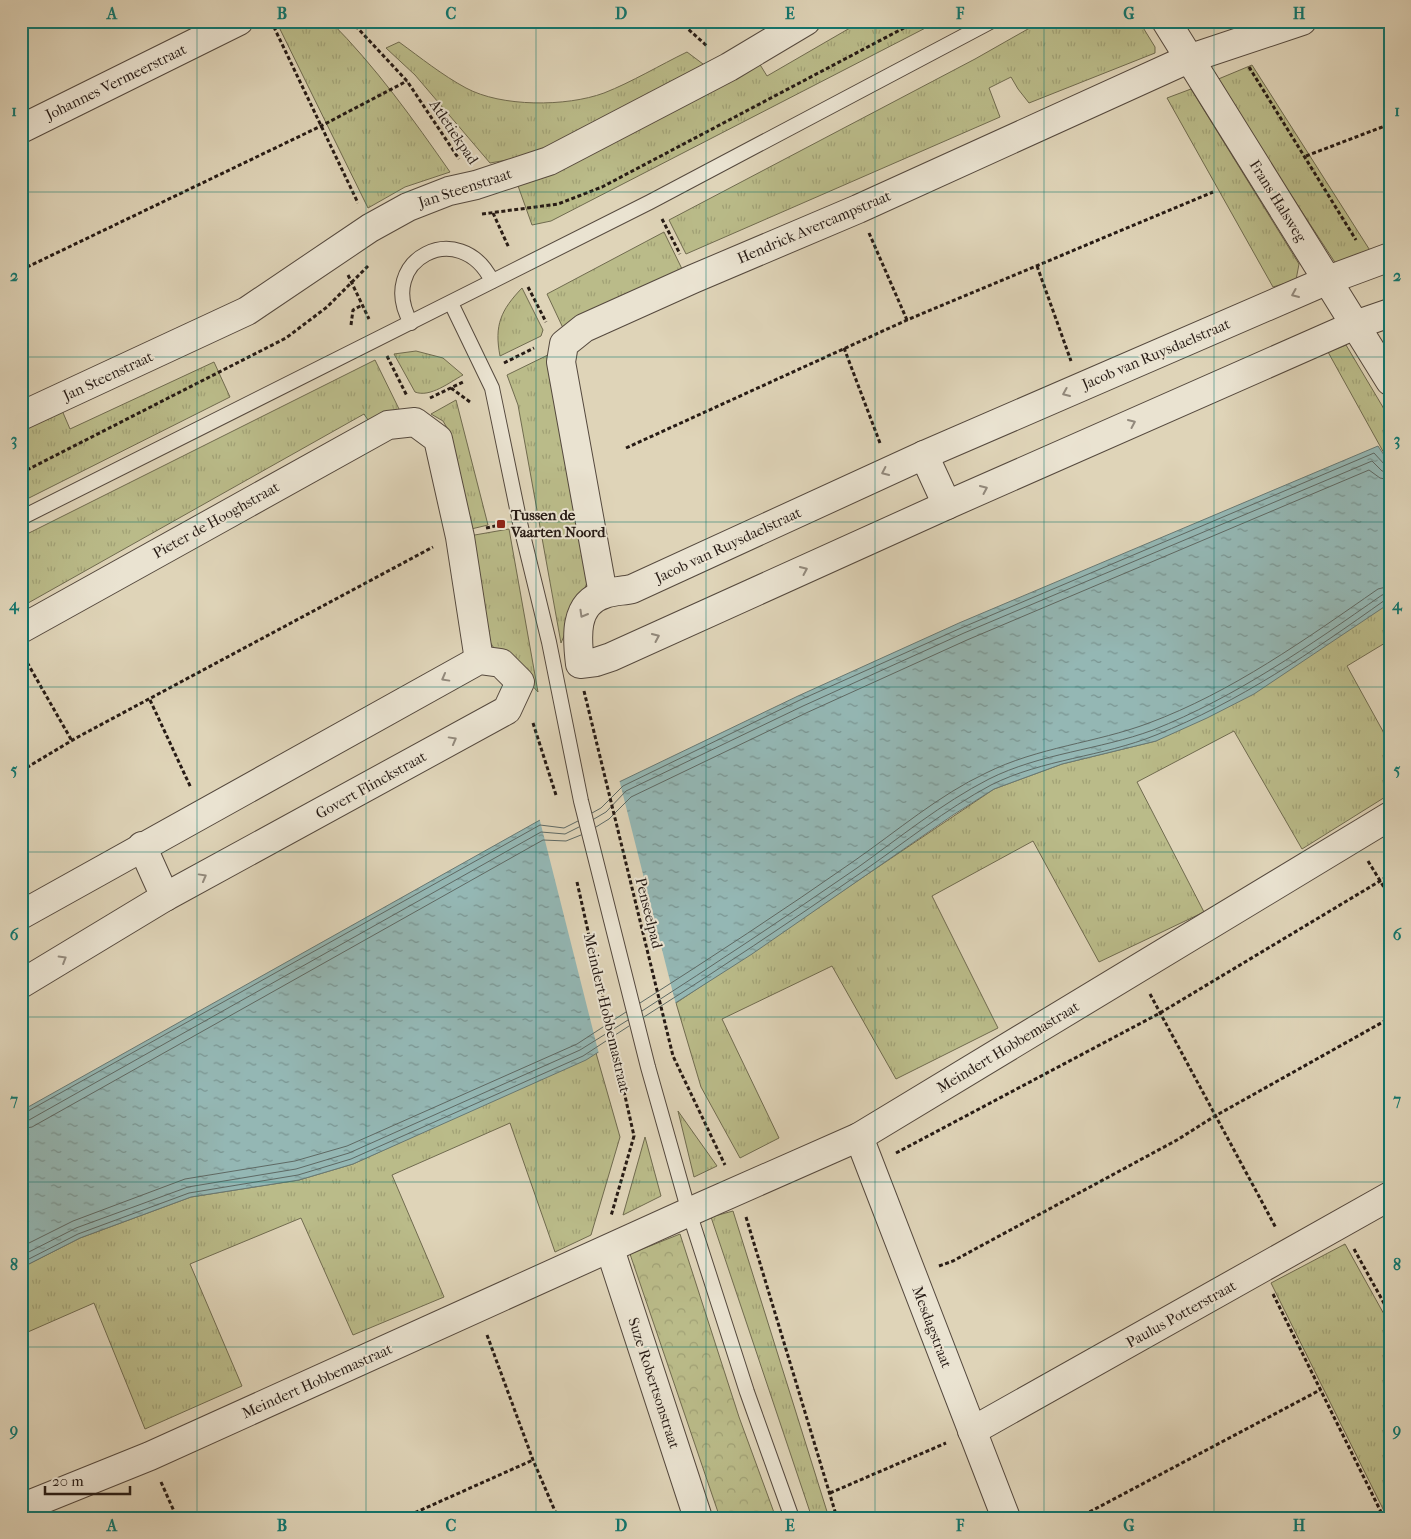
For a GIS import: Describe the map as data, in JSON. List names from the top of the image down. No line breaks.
{"streets":{"street":["Johannes Vermeerstraat","Jan Steenstraat","Frans Halsweg","Hendrick Avercampstraat","Jacob van Ruysdaelstraat","Pieter de Hooghstraat","Govert Flinckstraat","Meindert Hobbemastraat","Paulus Potterstraat","Mesdagstraat","Suze Robertsonstraat"],"path":["Atletiekpad","Penseelpad"]},"crossings":[["Atletiekpad","Jan Steenstraat"],["Frans Halsweg","Hendrick Avercampstraat"],["Frans Halsweg","Jacob van Ruysdaelstraat"],["Hendrick Avercampstraat","Jacob van Ruysdaelstraat"],["Penseelpad","Meindert Hobbemastraat"],["Meindert Hobbemastraat","Mesdagstraat"],["Meindert Hobbemastraat","Suze Robertsonstraat"],["Paulus Potterstraat","Mesdagstraat"]],"places":{"transit":["Tussen de Vaarten Noord"]},"scale_bar":"20 m","grid":{"columns":["A","B","C","D","E","F","G","H"],"rows":["1","2","3","4","5","6","7","8","9"]}}
